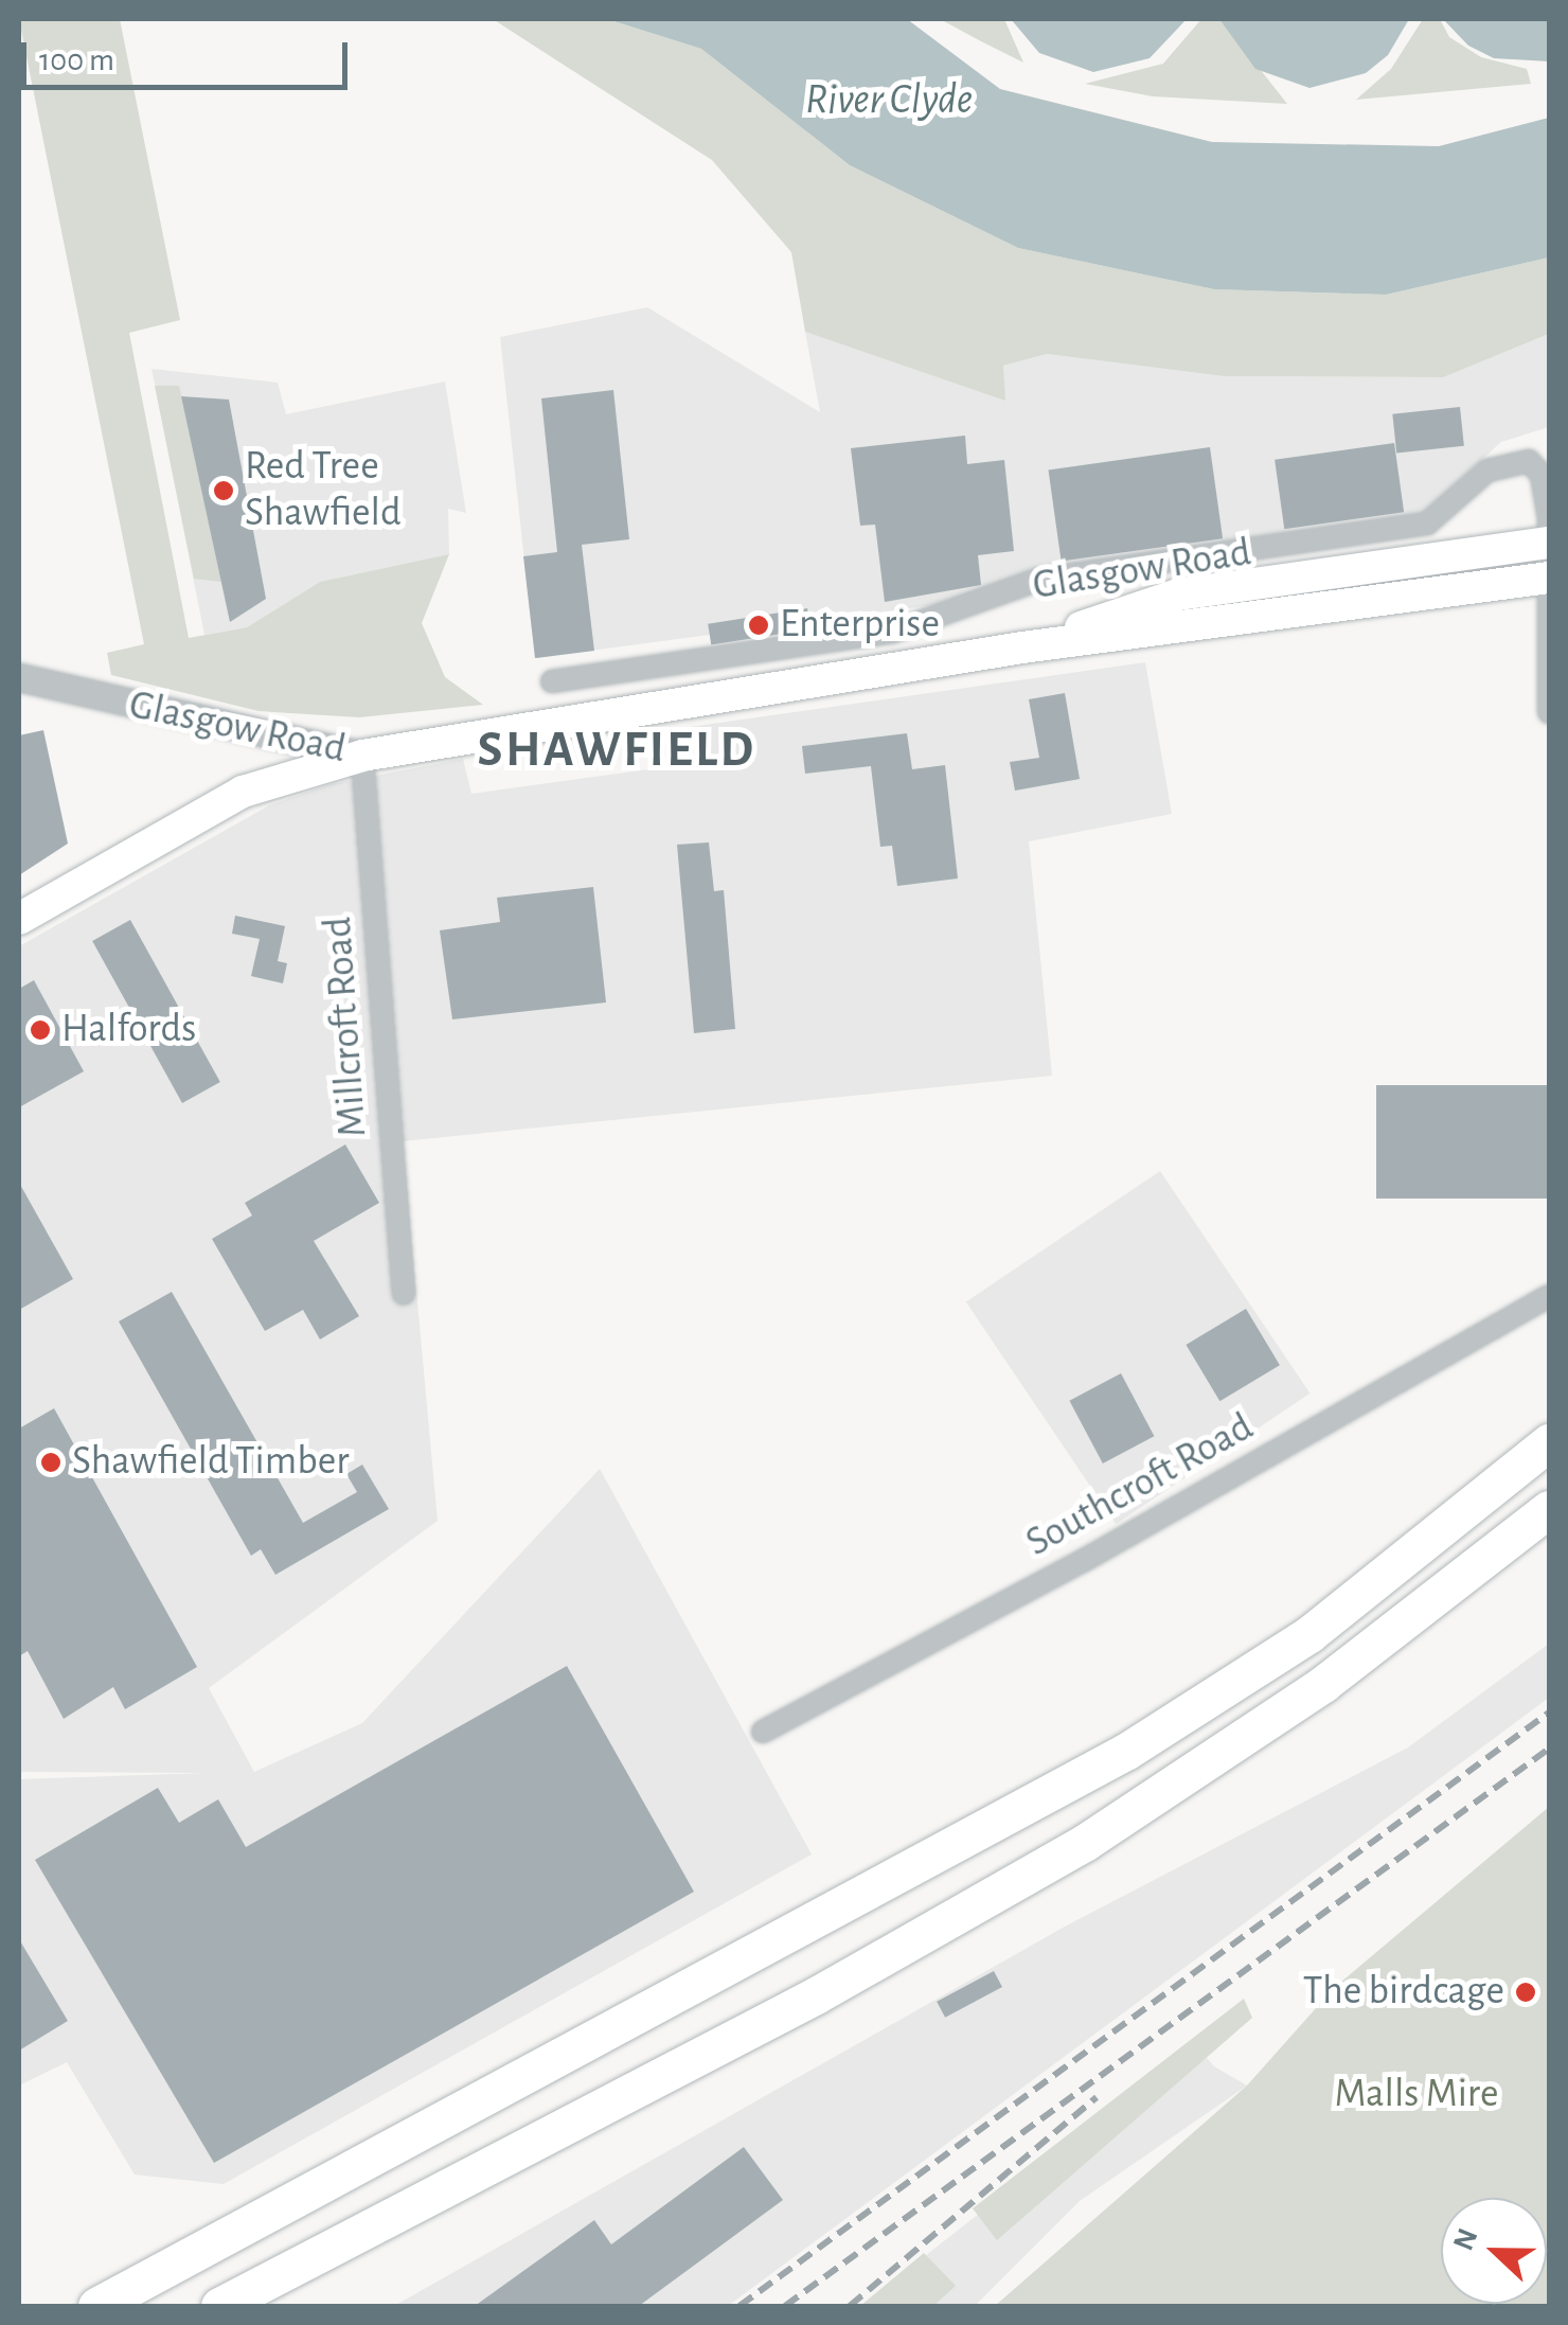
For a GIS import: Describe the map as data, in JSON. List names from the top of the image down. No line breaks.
{"streets":{"main road":["Glasgow Road"],"street":["Millcroft Road","Southcroft Road"]},"crossings":[["Glasgow Road","Millcroft Road"]],"districts":["SHAWFIELD"],"water":["River Clyde"],"parks":["Malls Mire"],"places":["Red Tree Shawfield","Enterprise","Halfords","Shawfield Timber","The birdcage"],"scale_bar":"100 m","north":"left"}
